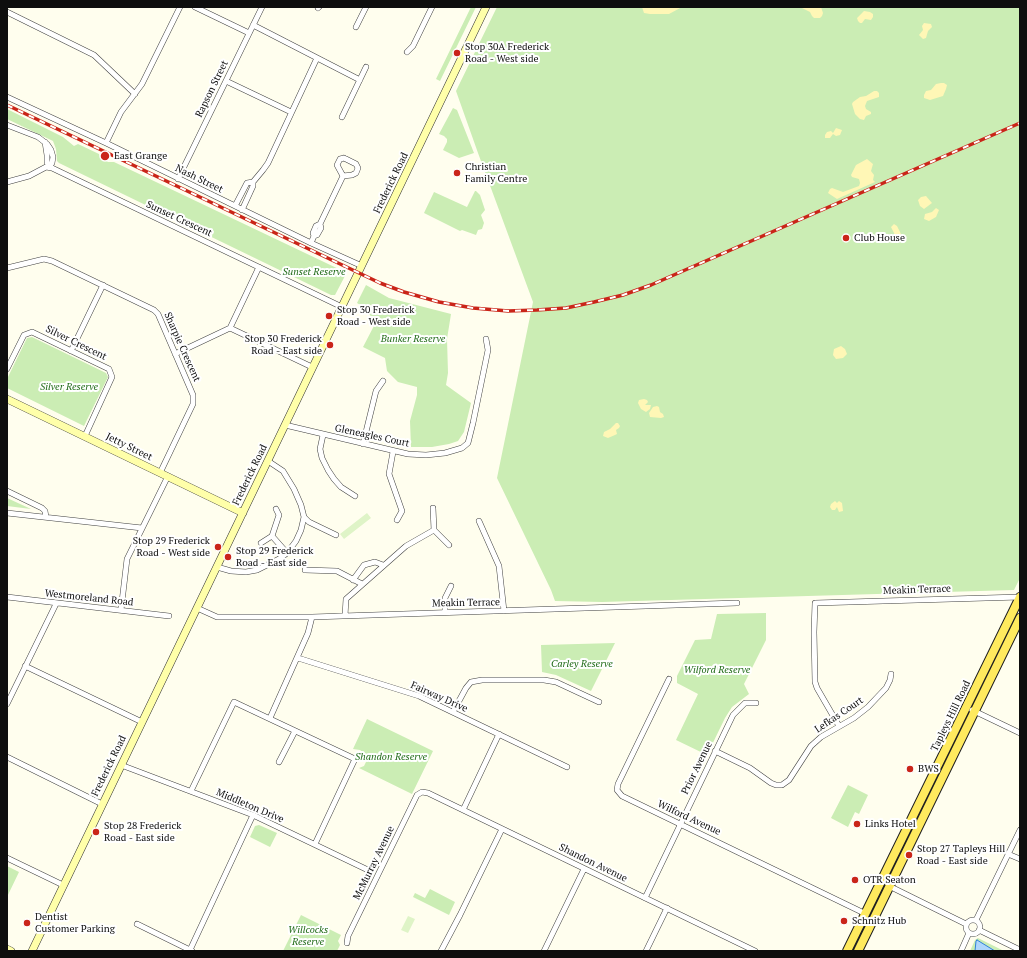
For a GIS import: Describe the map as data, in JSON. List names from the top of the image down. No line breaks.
{"streets":{"main road":["Frederick Road","Jetty Street","Tapleys Hill Road"],"street":["Rapson Street","Nash Street","Sunset Crescent","Silver Crescent","Sharpie Crescent","Gleneagles Court","Meakin Terrace","Westmoreland Road","Fairway Drive","Lefkas Court","Prior Avenue","Middleton Drive","Wilford Avenue","McMurray Avenue","Shandon Avenue"]},"crossings":[["Rapson Street","Nash Street"],["Nash Street","Frederick Road"],["Frederick Road","Sunset Crescent"],["Frederick Road","Gleneagles Court"],["Frederick Road","Jetty Street"],["Frederick Road","Meakin Terrace"],["Frederick Road","Middleton Drive"],["Silver Crescent","Jetty Street"],["Sharpie Crescent","Jetty Street"],["Meakin Terrace","Lefkas Court"],["Meakin Terrace","Tapleys Hill Road"],["Lefkas Court","Prior Avenue"],["Tapleys Hill Road","Wilford Avenue"],["Prior Avenue","Wilford Avenue"],["Prior Avenue","Shandon Avenue"],["McMurray Avenue","Shandon Avenue"]],"parks":["Sunset Reserve","Bunker Reserve","Silver Reserve","Carley Reserve","Wilford Reserve","Shandon Reserve","Willcocks Reserve"],"places":["Stop 30A Frederick Road - West side","East Grange","Christian Family Centre","Club House","Stop 30 Frederick Road - West side","Stop 30 Frederick Road - East side","Stop 29 Frederick Road - West side","Stop 29 Frederick Road - East side","BWS","Links Hotel","Stop 28 Frederick Road - East side","Stop 27 Tapleys Hill Road - East side","OTR Seaton","Schnitz Hub","Dentist Customer Parking"]}
